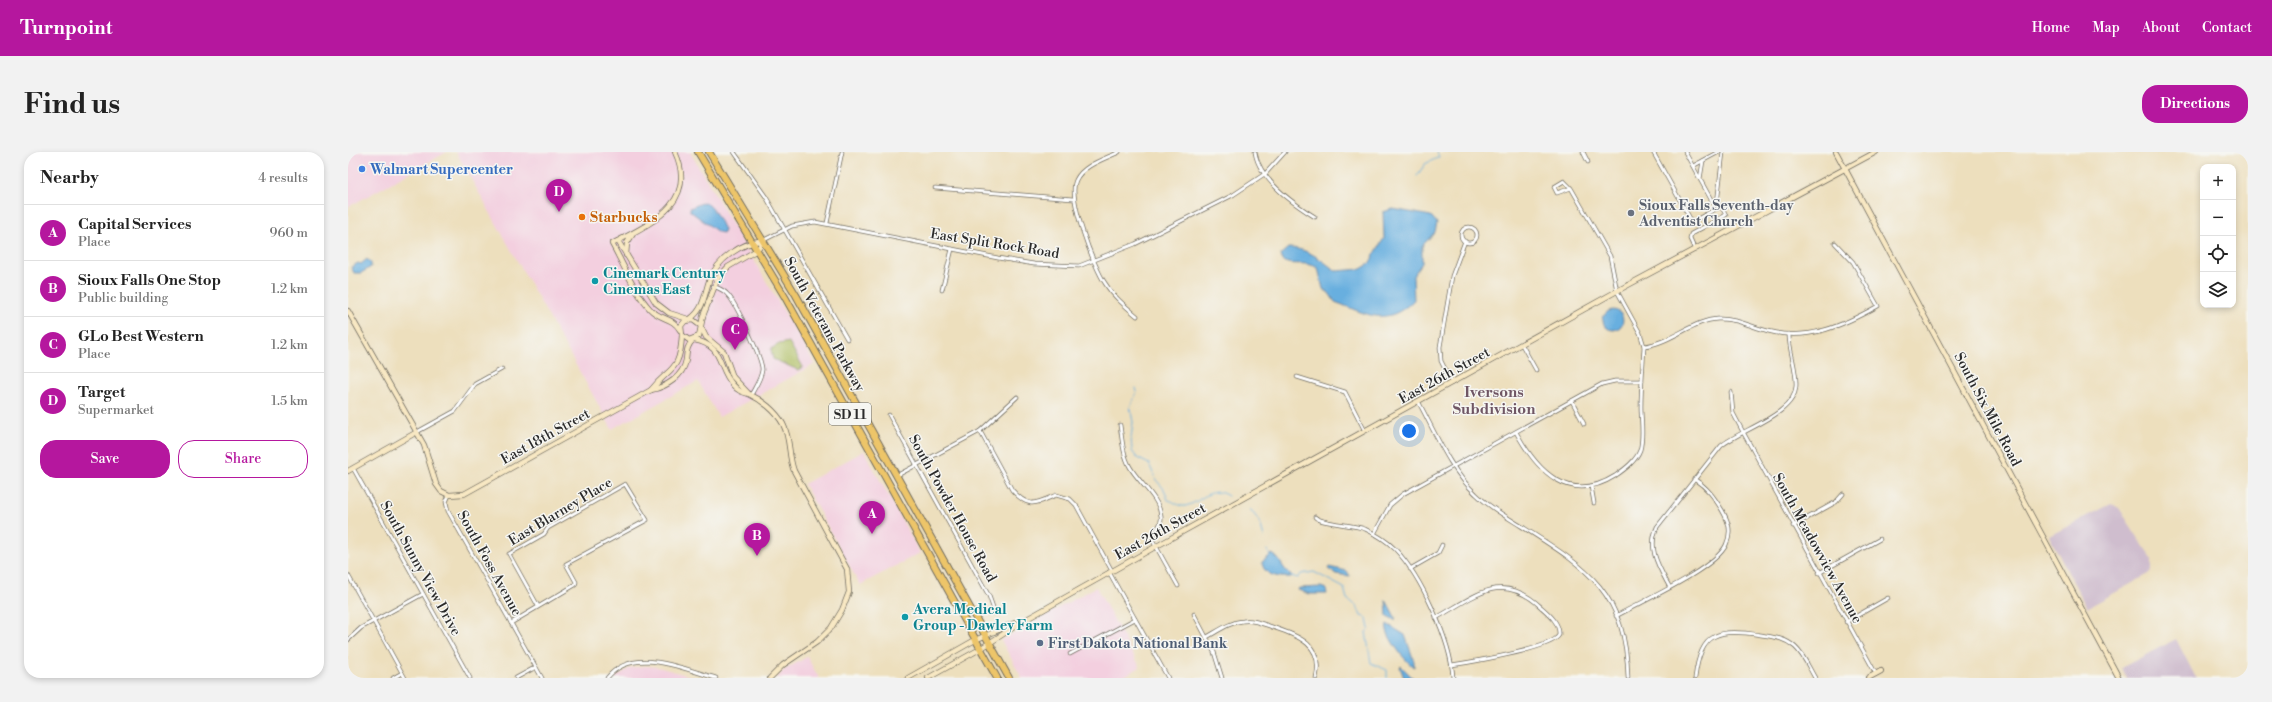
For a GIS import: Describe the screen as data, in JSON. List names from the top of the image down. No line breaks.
{"streets":{"highway":["South Veterans Parkway","SD 11"],"street":["East Split Rock Road","East 26th Street","South Six Mile Road","East 18th Street","South Powder House Road","East Blarney Place","South Meadowview Avenue","South Foss Avenue","South Sunny View Drive"]},"crossings":[["East Split Rock Road","South Veterans Parkway"],["East Split Rock Road","East 18th Street"],["South Veterans Parkway","East 26th Street"],["South Veterans Parkway","East 18th Street"],["East 26th Street","South Six Mile Road"],["East 18th Street","South Foss Avenue"],["East Blarney Place","South Foss Avenue"]],"districts":["Iversons Subdivision"],"places":["Walmart Supercenter","Sioux Falls Seventh-day Adventist Church","Starbucks","Cinemark Century Cinemas East","Avera Medical Group - Dawley Farm","First Dakota National Bank"],"page":{"header":"Turnpoint","nav":["Home","Map","About","Contact"],"buttons":["Directions",["Save","Share"]],"title":"Find us","heading":["Nearby","4 results"],"map_buttons":["+","−"],"pins":["D","C","A","B"],"list":[{"mark":"A","name":"Capital Services","note":"Place","value":"960 m"},{"mark":"B","name":"Sioux Falls One Stop","note":"Public building","value":"1.2 km"},{"mark":"C","name":"GLo Best Western","note":"Place","value":"1.2 km"},{"mark":"D","name":"Target","note":"Supermarket","value":"1.5 km"}]}}
